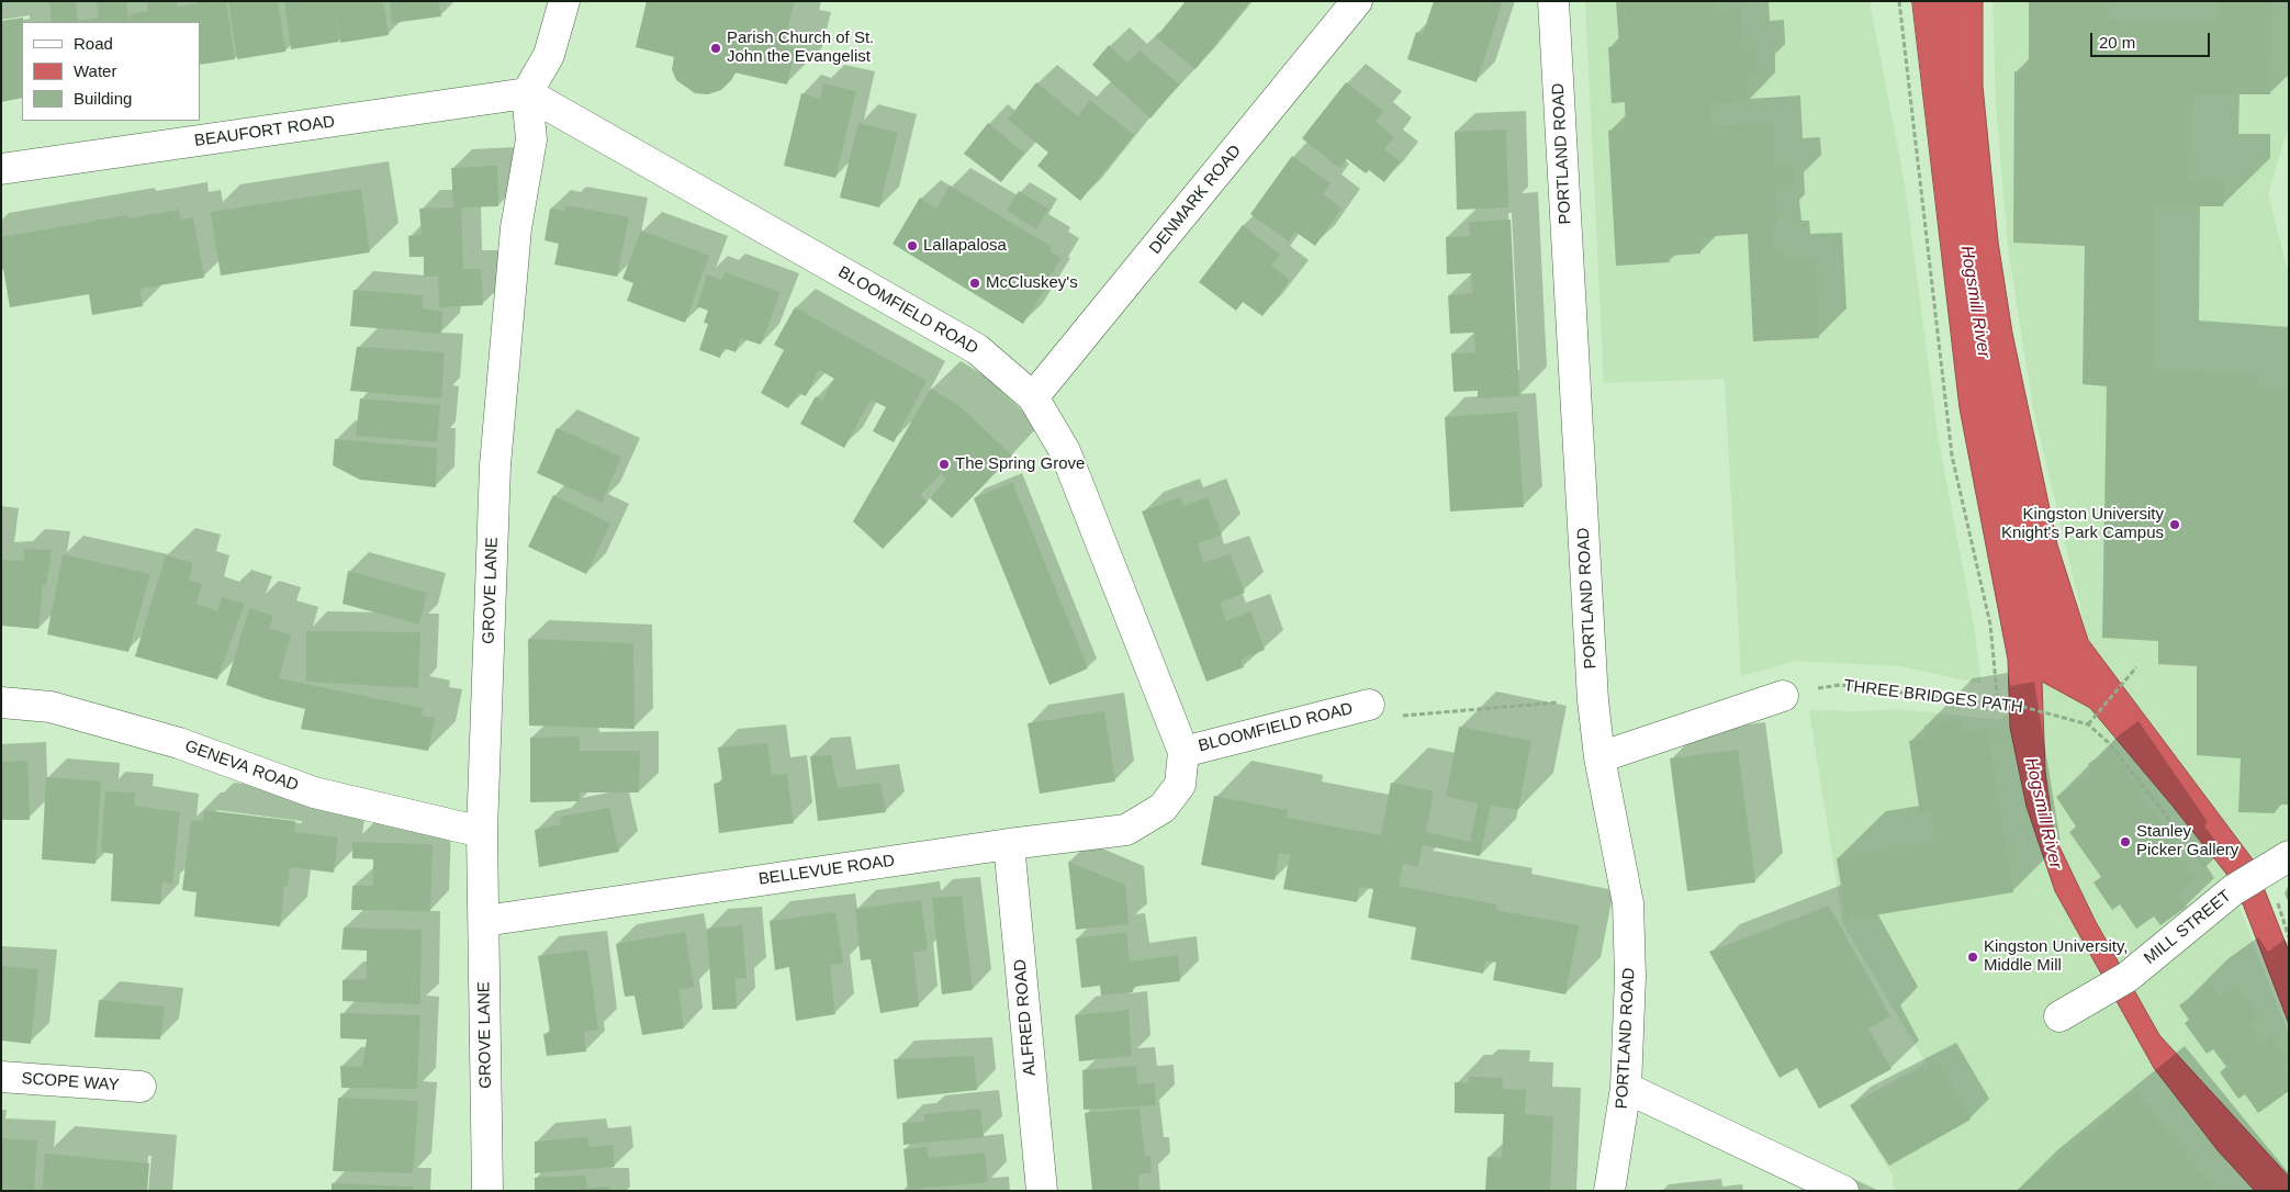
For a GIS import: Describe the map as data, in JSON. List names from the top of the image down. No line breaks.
{"streets":{"street":["BEAUFORT ROAD","PORTLAND ROAD","DENMARK ROAD","BLOOMFIELD ROAD","GROVE LANE","GENEVA ROAD","BELLEVUE ROAD","MILL STREET","ALFRED ROAD","SCOPE WAY"],"path":["THREE BRIDGES PATH"]},"crossings":[["BEAUFORT ROAD","BLOOMFIELD ROAD"],["BEAUFORT ROAD","GROVE LANE"],["DENMARK ROAD","BLOOMFIELD ROAD"],["BLOOMFIELD ROAD","GROVE LANE"],["BLOOMFIELD ROAD","BELLEVUE ROAD"],["GROVE LANE","GENEVA ROAD"],["GROVE LANE","BELLEVUE ROAD"],["THREE BRIDGES PATH","MILL STREET"],["BELLEVUE ROAD","ALFRED ROAD"]],"water":["Hogsmill River"],"places":["Parish Church of St. John the Evangelist","Lallapalosa","McCluskey's","The Spring Grove","Kingston University Knight's Park Campus","Stanley Picker Gallery","Kingston University, Middle Mill"],"legend":["Road","Water","Building"],"scale_bar":"20 m"}
